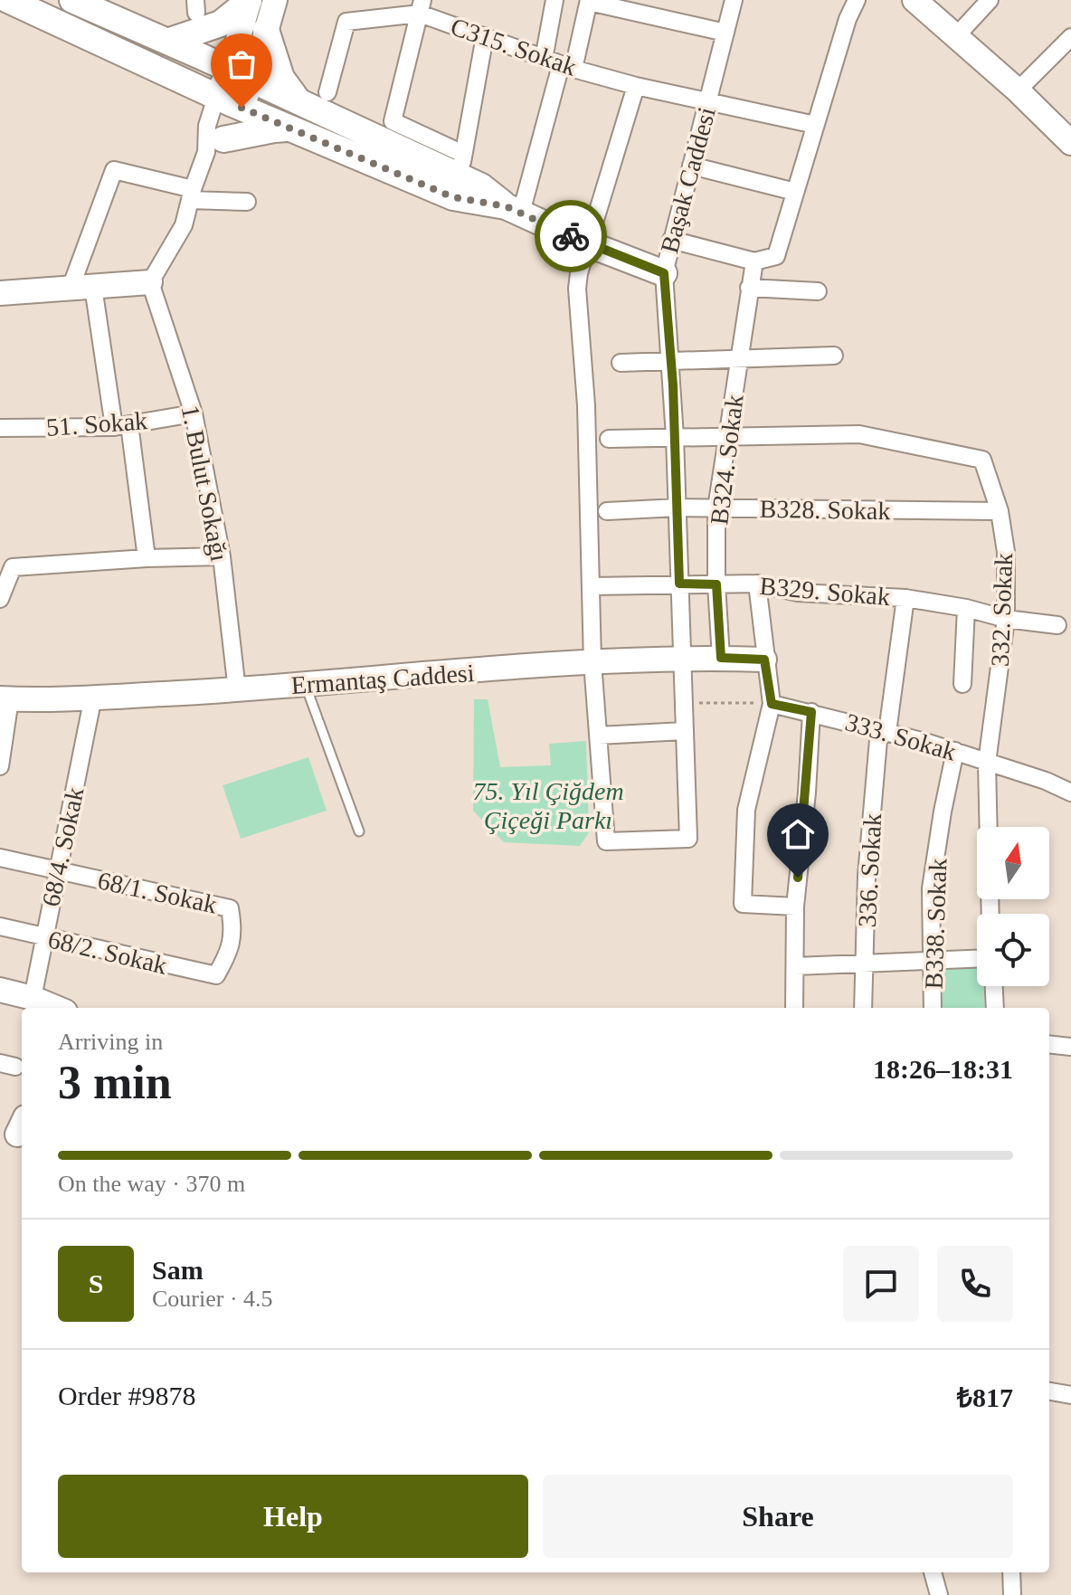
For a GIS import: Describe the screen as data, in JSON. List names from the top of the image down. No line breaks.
{"streets":{"main road":["Ermantaş Caddesi"],"street":["C315. Sokak","Başak Caddesi","51. Sokak","B324. Sokak","1. Bulut Sokağı","B328. Sokak","B329. Sokak","332. Sokak","333. Sokak","68/4. Sokak","336. Sokak","68/1. Sokak","B338. Sokak","68/2. Sokak"]},"crossings":[["C315. Sokak","Başak Caddesi"],["Başak Caddesi","B328. Sokak"],["Başak Caddesi","B329. Sokak"],["Başak Caddesi","Ermantaş Caddesi"],["51. Sokak","1. Bulut Sokağı"],["B324. Sokak","B328. Sokak"],["B324. Sokak","B329. Sokak"],["B324. Sokak","332. Sokak"],["B324. Sokak","Ermantaş Caddesi"],["1. Bulut Sokağı","Ermantaş Caddesi"],["B328. Sokak","332. Sokak"],["B329. Sokak","332. Sokak"],["B329. Sokak","336. Sokak"],["332. Sokak","333. Sokak"],["Ermantaş Caddesi","68/4. Sokak"],["333. Sokak","336. Sokak"],["333. Sokak","B338. Sokak"],["68/4. Sokak","68/1. Sokak"],["68/4. Sokak","68/2. Sokak"],["68/1. Sokak","68/2. Sokak"]],"parks":["75. Yıl Çiğdem Çiçeği Parkı"],"north":"top","page":{"heading":["3 min","Arriving in","18:26–18:31"],"panel":["Sam","Courier · 4.5","Order #9878","₺817"],"bar":"On the way · 370 m","round":"S","buttons":["Help","Share"]}}
